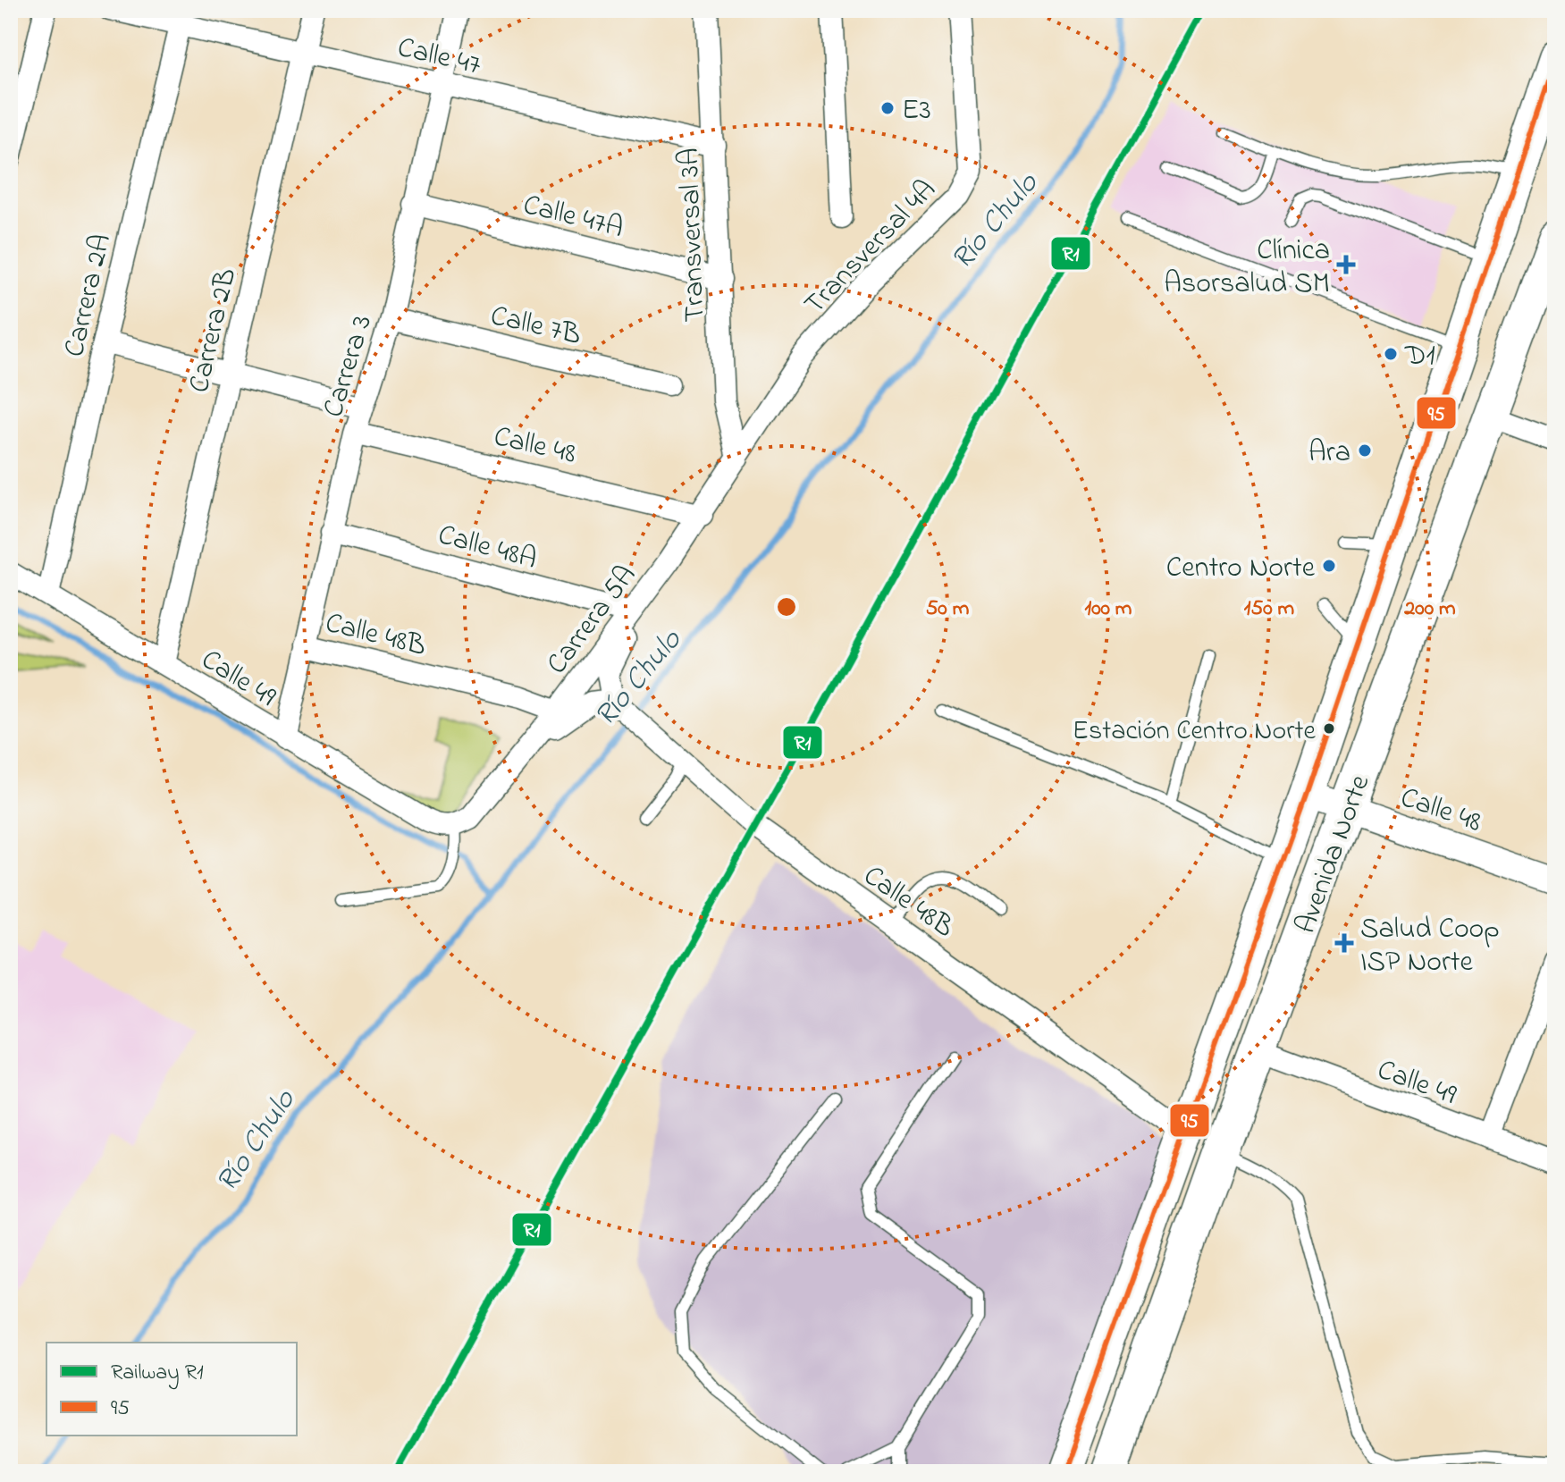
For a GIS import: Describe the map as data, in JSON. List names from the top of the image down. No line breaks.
{"streets":{"main road":["Avenida Norte"],"street":["Calle 47","Calle 47A","Transversal 3A","Transversal 4A","Carrera 2A","Calle 7B","Carrera 2B","Carrera 3","Calle 48","Calle 48A","Carrera 5A","Calle 48B","Calle 49"]},"crossings":[["Calle 47","Transversal 3A"],["Calle 47","Carrera 2A"],["Calle 47","Carrera 2B"],["Calle 47","Carrera 3"],["Calle 47A","Transversal 3A"],["Calle 47A","Carrera 3"],["Transversal 3A","Carrera 5A"],["Transversal 4A","Carrera 5A"],["Carrera 2A","Calle 49"],["Calle 7B","Carrera 3"],["Carrera 2B","Calle 49"],["Carrera 3","Calle 48"],["Carrera 3","Calle 48A"],["Carrera 3","Calle 48B"],["Carrera 3","Calle 49"],["Calle 48","Carrera 5A"],["Calle 48","Avenida Norte"],["Calle 48A","Carrera 5A"],["Carrera 5A","Calle 48B"],["Carrera 5A","Calle 49"],["Calle 48B","Avenida Norte"],["Calle 49","Avenida Norte"]],"water":["Río Chulo"],"places":{"other":["E3","D1","Ara","Centro Norte","Estación Centro Norte"],"health":["Clínica Asorsalud SM","Salud Coop ISP Norte"]},"lines":["rail line R1","transit line 95"],"legend":["Railway R1","95"],"rings":["50 m","100 m","150 m","200 m"]}
